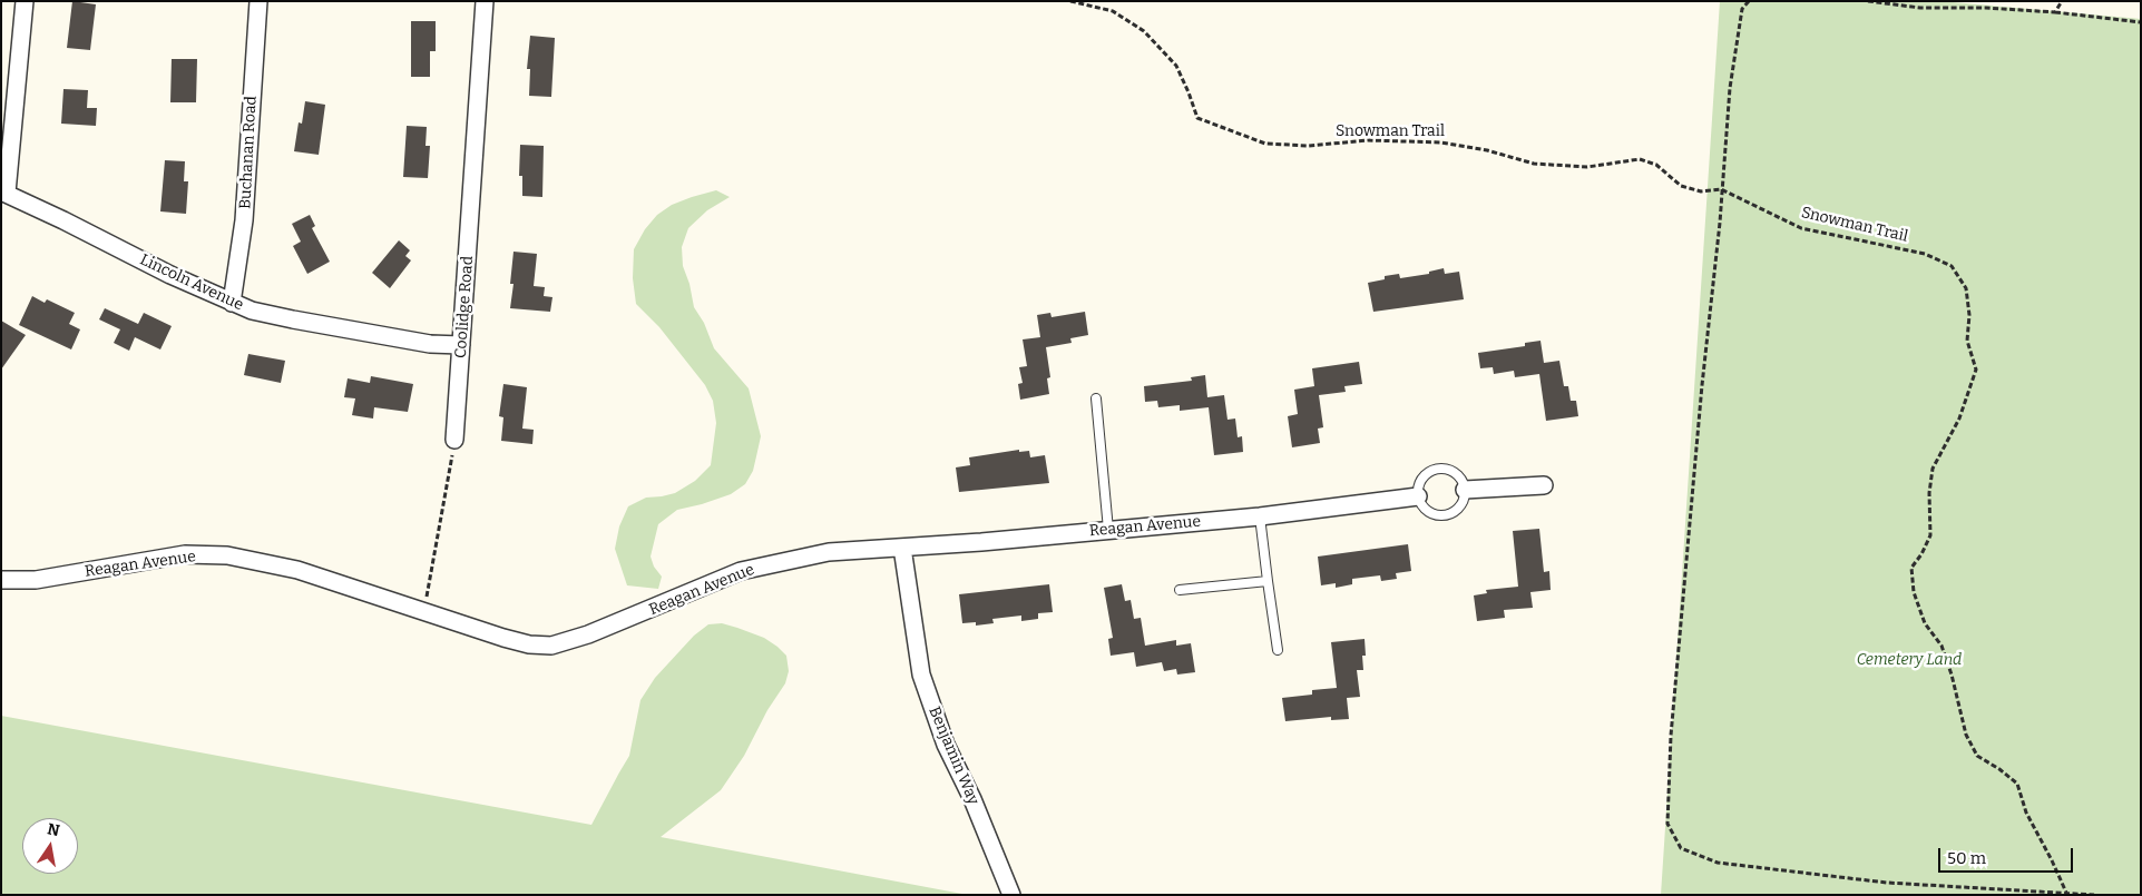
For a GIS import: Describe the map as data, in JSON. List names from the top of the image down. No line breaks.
{"streets":{"street":["Buchanan Road","Lincoln Avenue","Coolidge Road","Reagan Avenue","Benjamin Way"],"path":["Snowman Trail"]},"crossings":[["Buchanan Road","Lincoln Avenue"],["Lincoln Avenue","Coolidge Road"],["Reagan Avenue","Benjamin Way"]],"parks":["Cemetery Land"],"scale_bar":"50 m","north":"top"}
